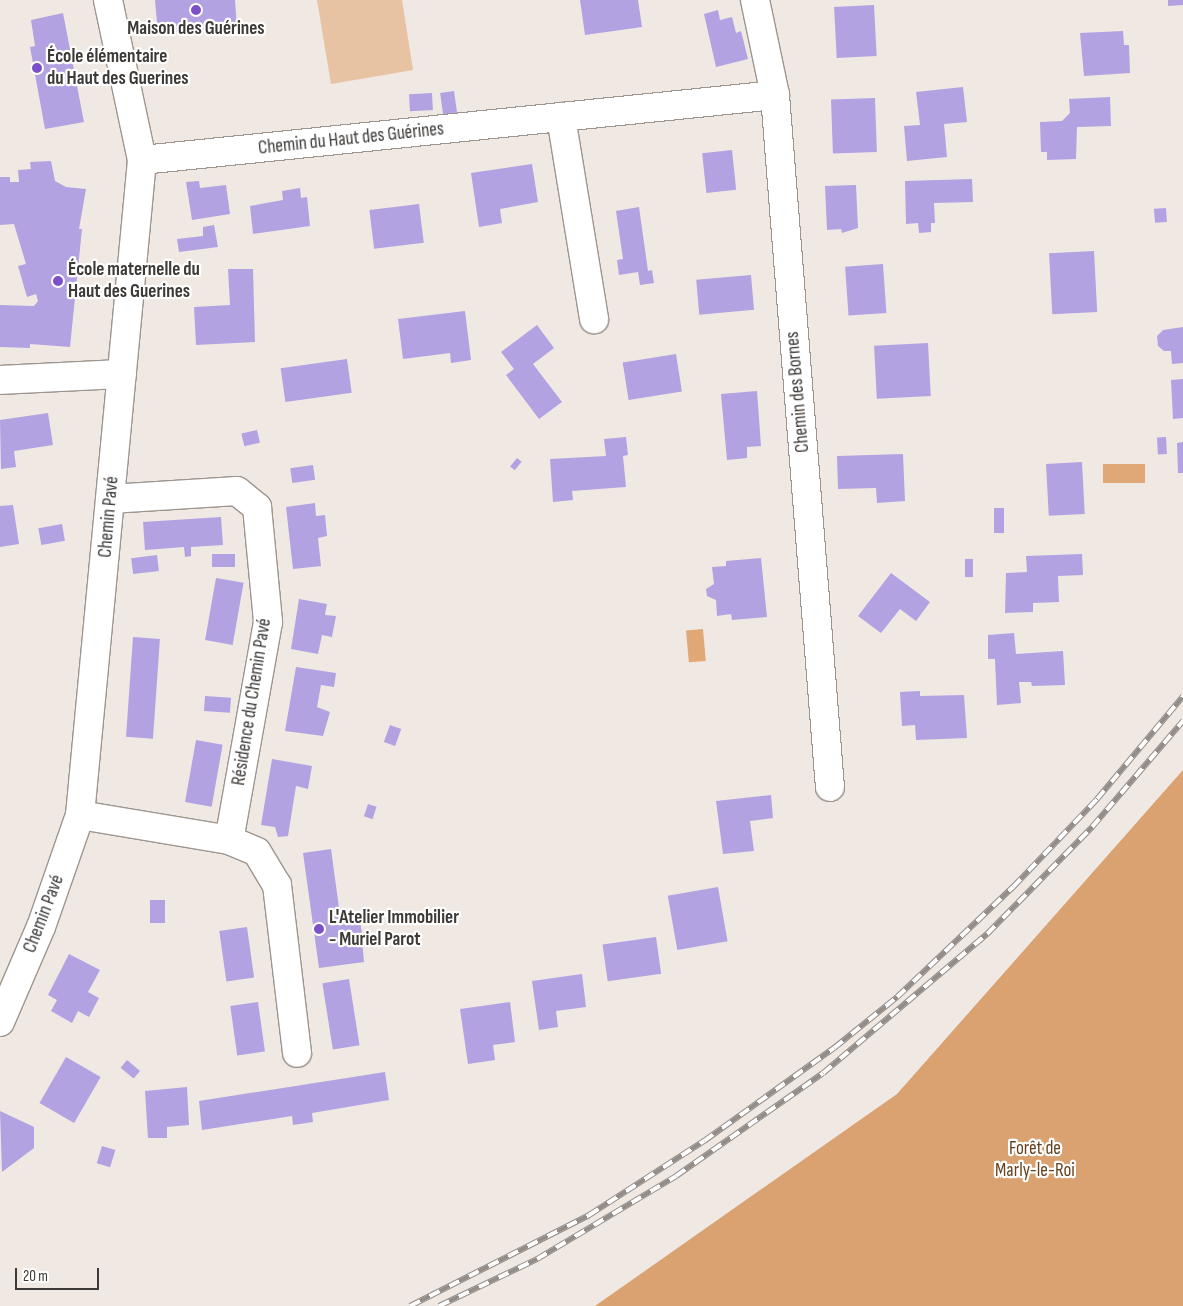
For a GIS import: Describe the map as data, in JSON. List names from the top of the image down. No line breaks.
{"streets":{"street":["Chemin du Haut des Guérines","Chemin des Bornes","Chemin Pavé","Résidence du Chemin Pavé"]},"crossings":[["Chemin du Haut des Guérines","Chemin des Bornes"],["Chemin du Haut des Guérines","Chemin Pavé"],["Chemin Pavé","Résidence du Chemin Pavé"]],"parks":["Forêt de Marly-le-Roi"],"places":["Maison des Guérines","École élémentaire du Haut des Guerines","École maternelle du Haut des Guerines","L'Atelier Immobilier - Muriel Parot"],"scale_bar":"20 m"}
